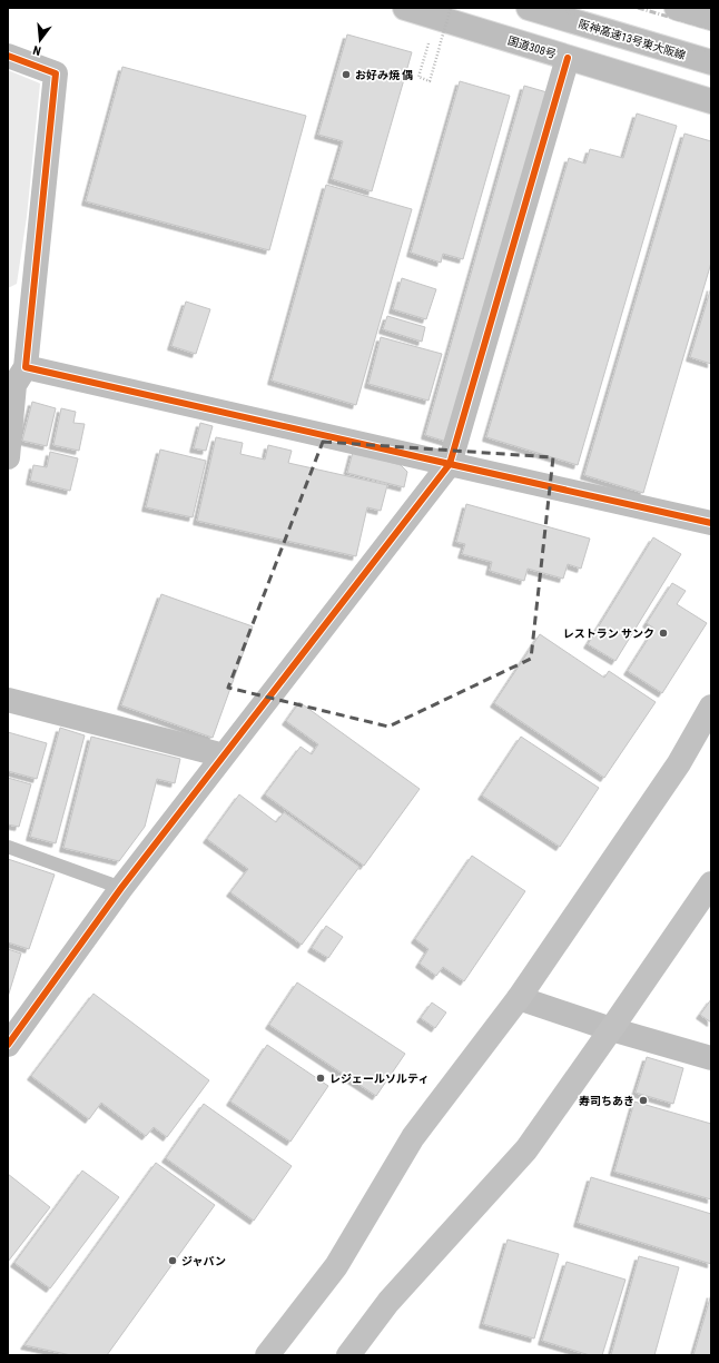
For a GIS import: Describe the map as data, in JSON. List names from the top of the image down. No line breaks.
{"streets":{"highway":["阪神高速13号東大阪線","国道308号"]},"places":["お好み焼 偶","レストラン サンク","レジェールソルティ","寿司ちあき","ジャパン"],"north":"bottom"}
